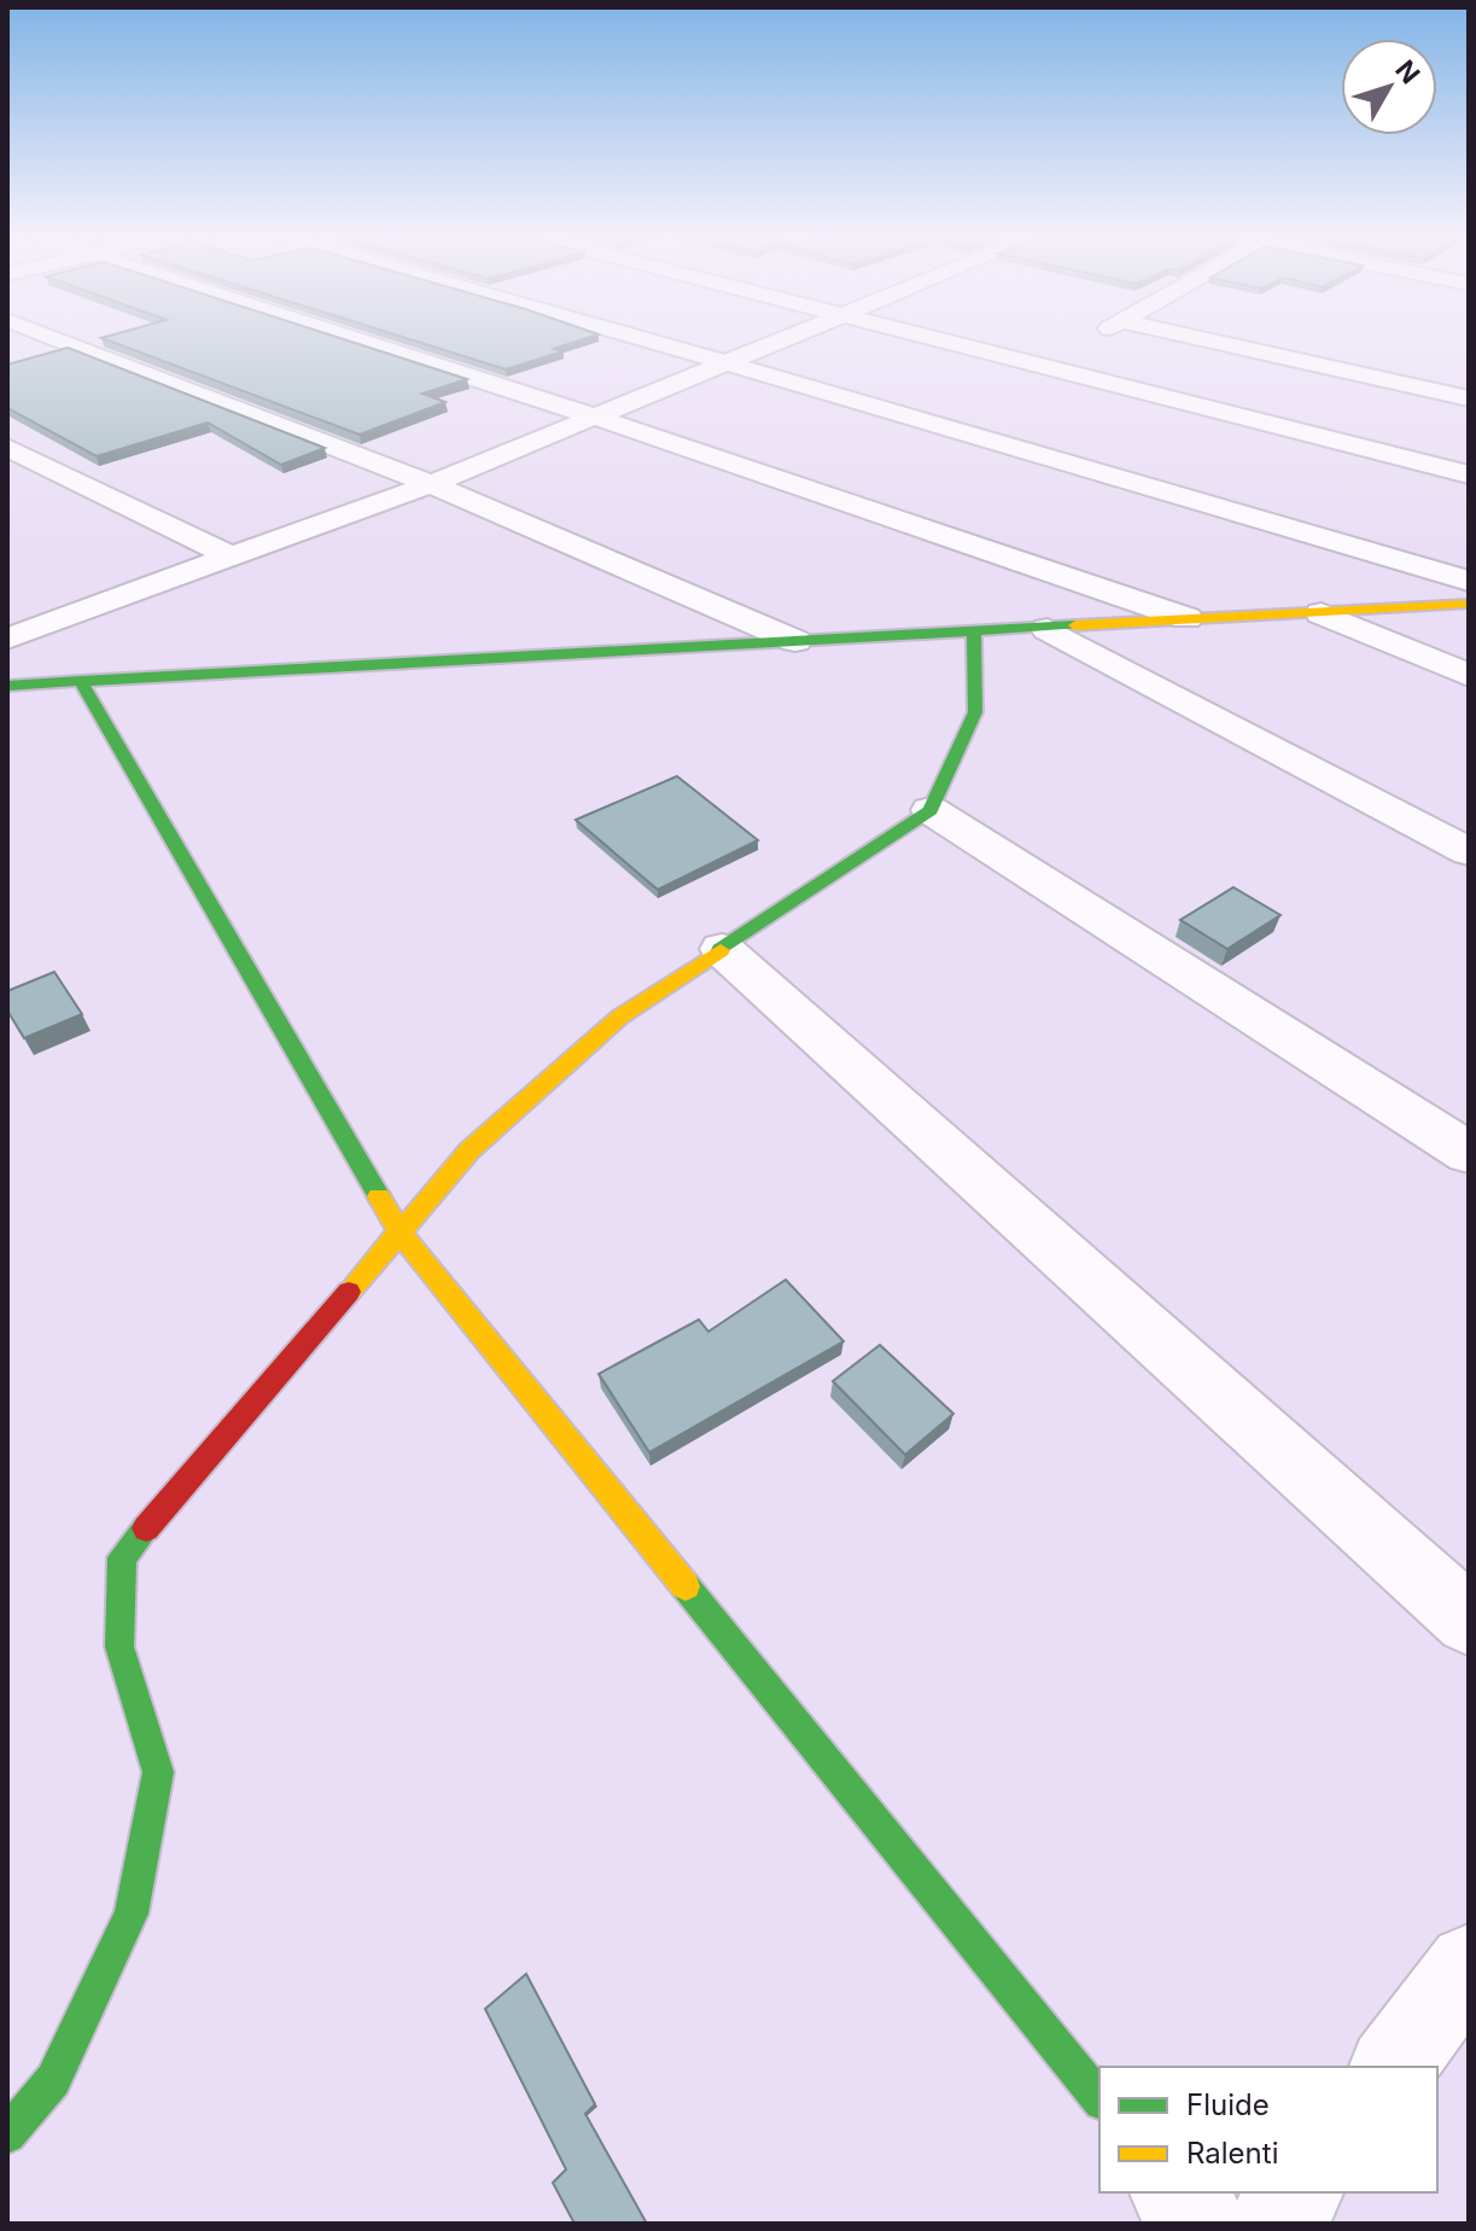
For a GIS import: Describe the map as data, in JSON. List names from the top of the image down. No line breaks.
{"legend":["Fluide","Ralenti"],"north":"top right"}
